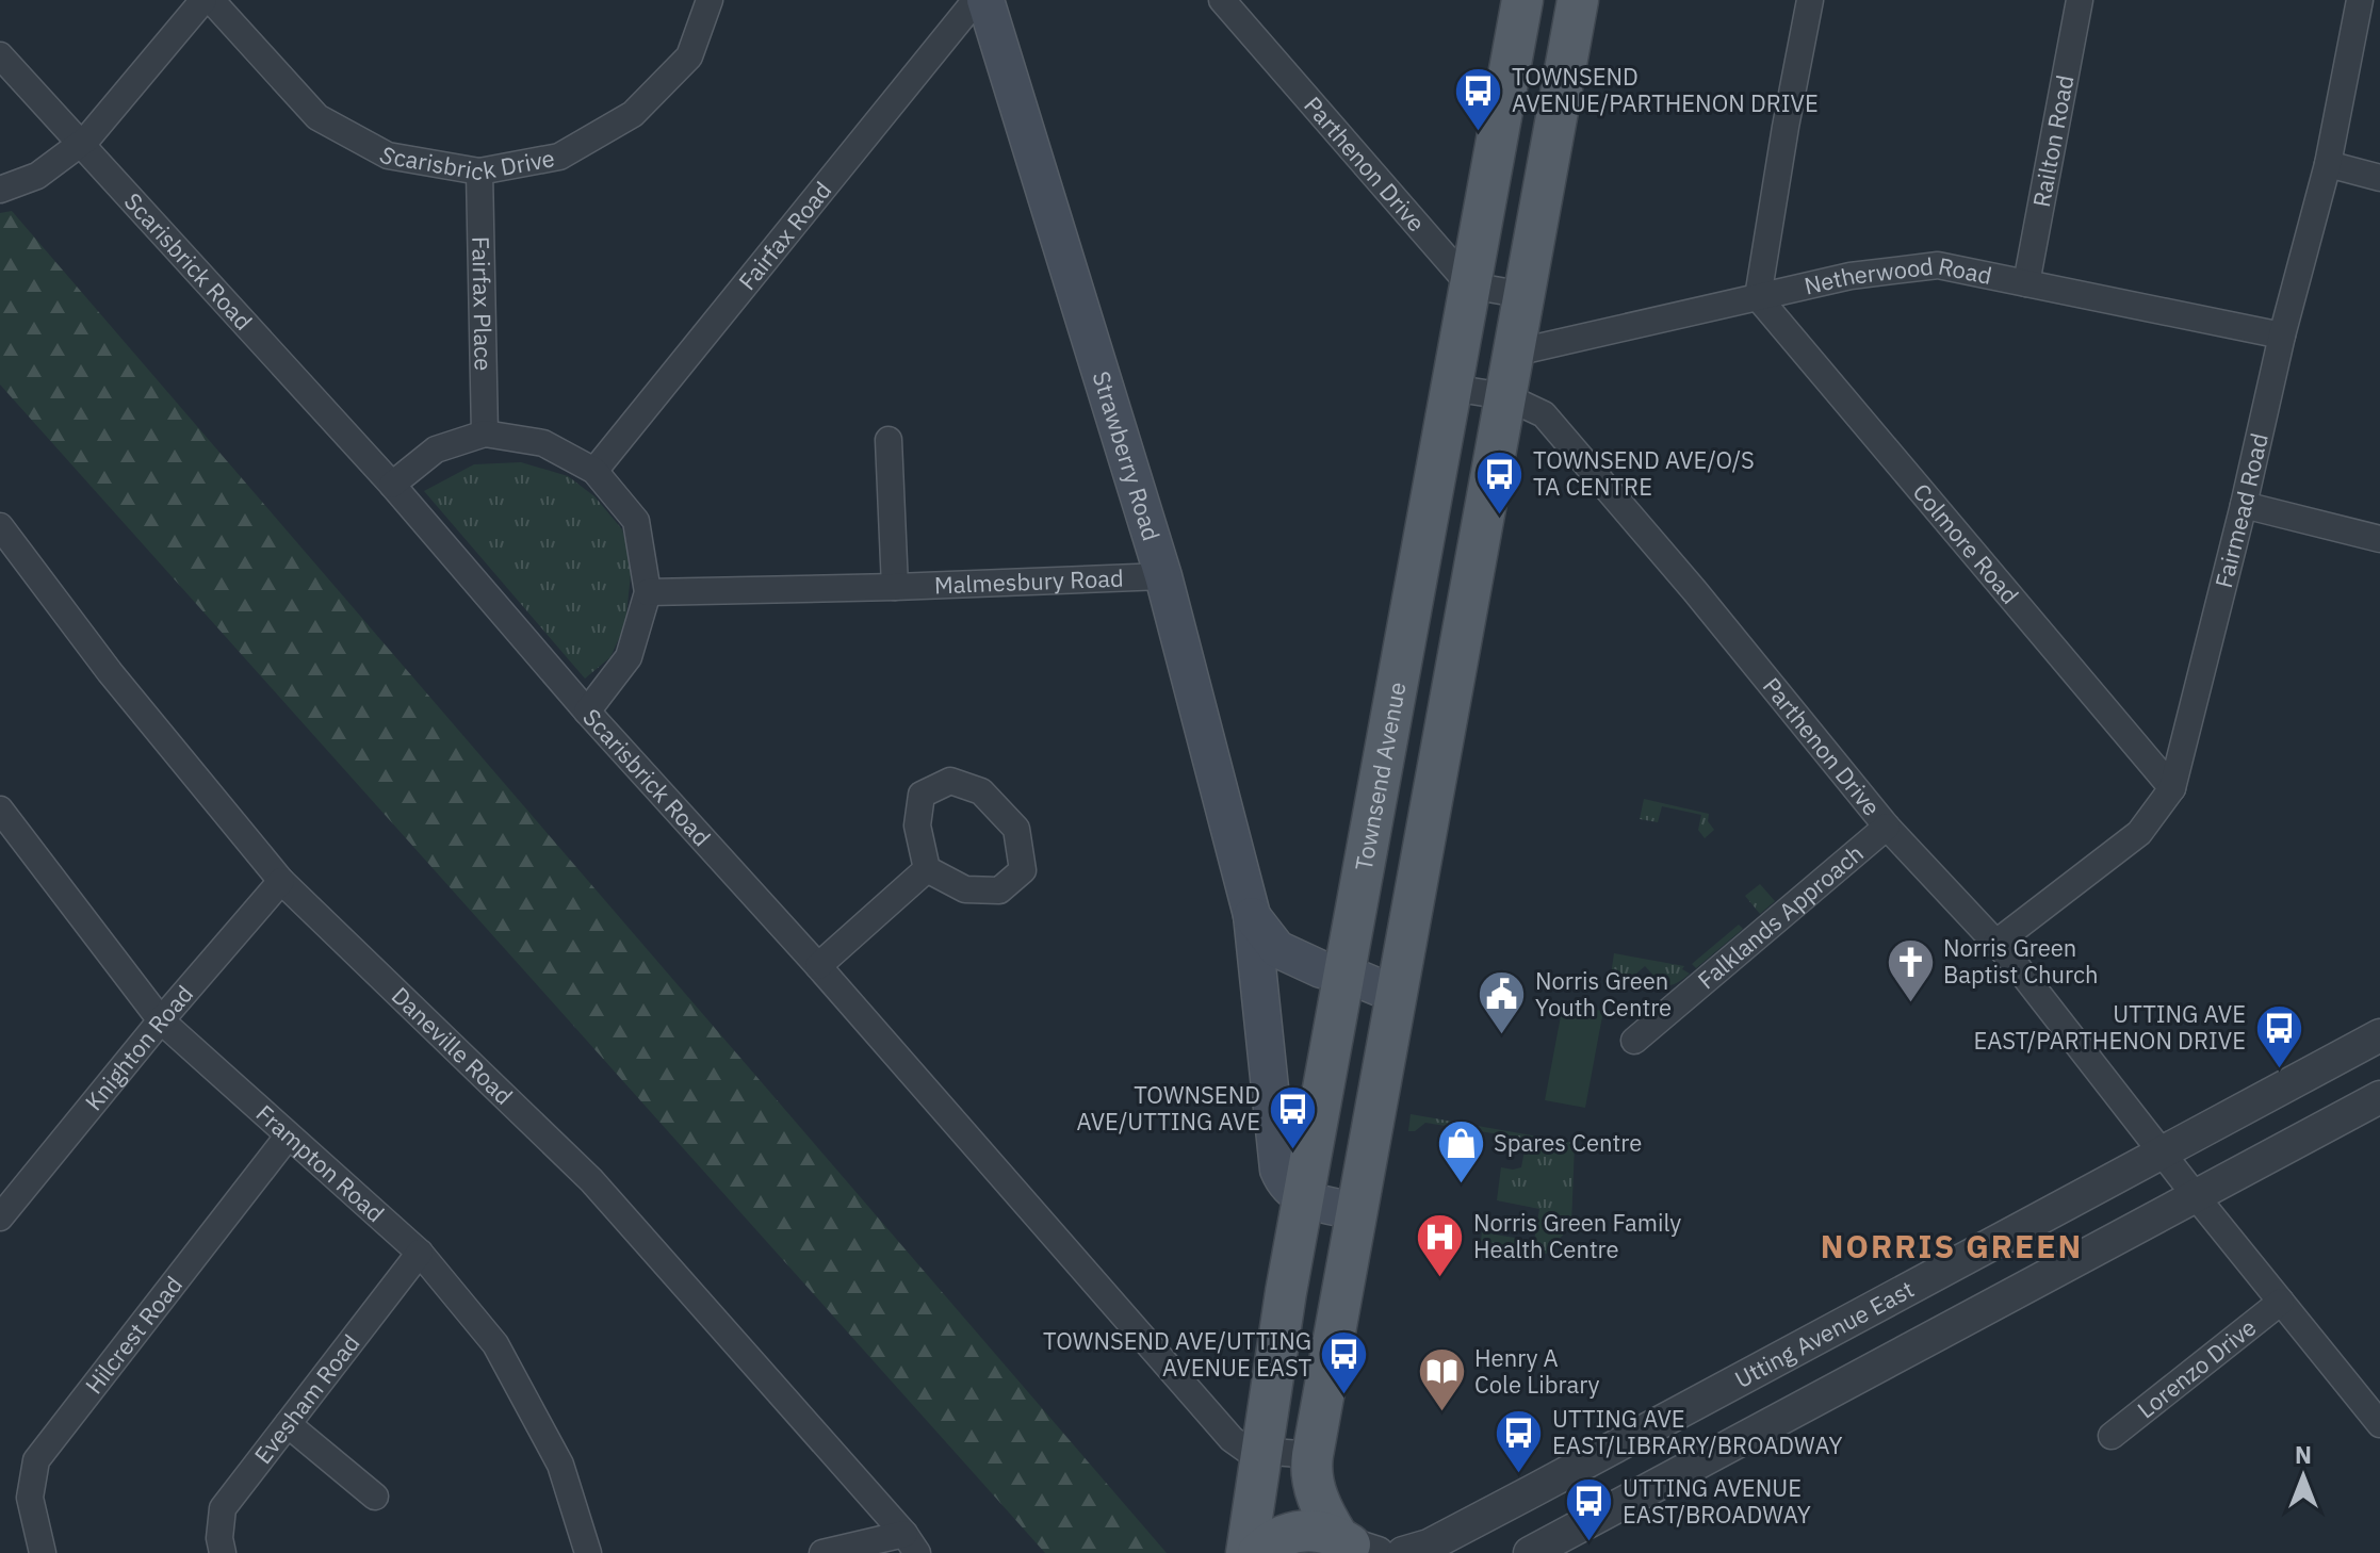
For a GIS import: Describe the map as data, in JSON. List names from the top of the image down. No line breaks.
{"streets":{"main road":["Strawberry Road","Townsend Avenue"],"street":["Railton Road","Scarisbrick Drive","Parthenon Drive","Fairfax Road","Scarisbrick Road","Netherwood Road","Fairfax Place","Fairmead Road","Colmore Road","Malmesbury Road","Falklands Approach","Daneville Road","Knighton Road","Frampton Road","Utting Avenue East","Hilcrest Road","Lorenzo Drive","Evesham Road"]},"crossings":[["Railton Road","Netherwood Road"],["Scarisbrick Drive","Fairfax Place"],["Parthenon Drive","Fairmead Road"],["Parthenon Drive","Townsend Avenue"],["Parthenon Drive","Falklands Approach"],["Parthenon Drive","Utting Avenue East"],["Scarisbrick Road","Townsend Avenue"],["Netherwood Road","Fairmead Road"],["Netherwood Road","Colmore Road"],["Strawberry Road","Malmesbury Road"],["Strawberry Road","Townsend Avenue"],["Fairmead Road","Colmore Road"],["Daneville Road","Knighton Road"],["Knighton Road","Frampton Road"],["Frampton Road","Hilcrest Road"],["Frampton Road","Evesham Road"]],"districts":["NORRIS GREEN"],"places":{"bus stop":["TOWNSEND AVENUE/PARTHENON DRIVE","TOWNSEND AVE/O/S TA CENTRE","UTTING AVE EAST/PARTHENON DRIVE","TOWNSEND AVE/UTTING AVE","TOWNSEND AVE/UTTING AVENUE EAST","UTTING AVE EAST/LIBRARY/BROADWAY","UTTING AVENUE EAST/BROADWAY"],"church":["Norris Green Baptist Church"],"public building":["Norris Green Youth Centre"],"shop":["Spares Centre"],"hospital":["Norris Green Family Health Centre"],"library":["Henry A Cole Library"]},"north":"top"}
